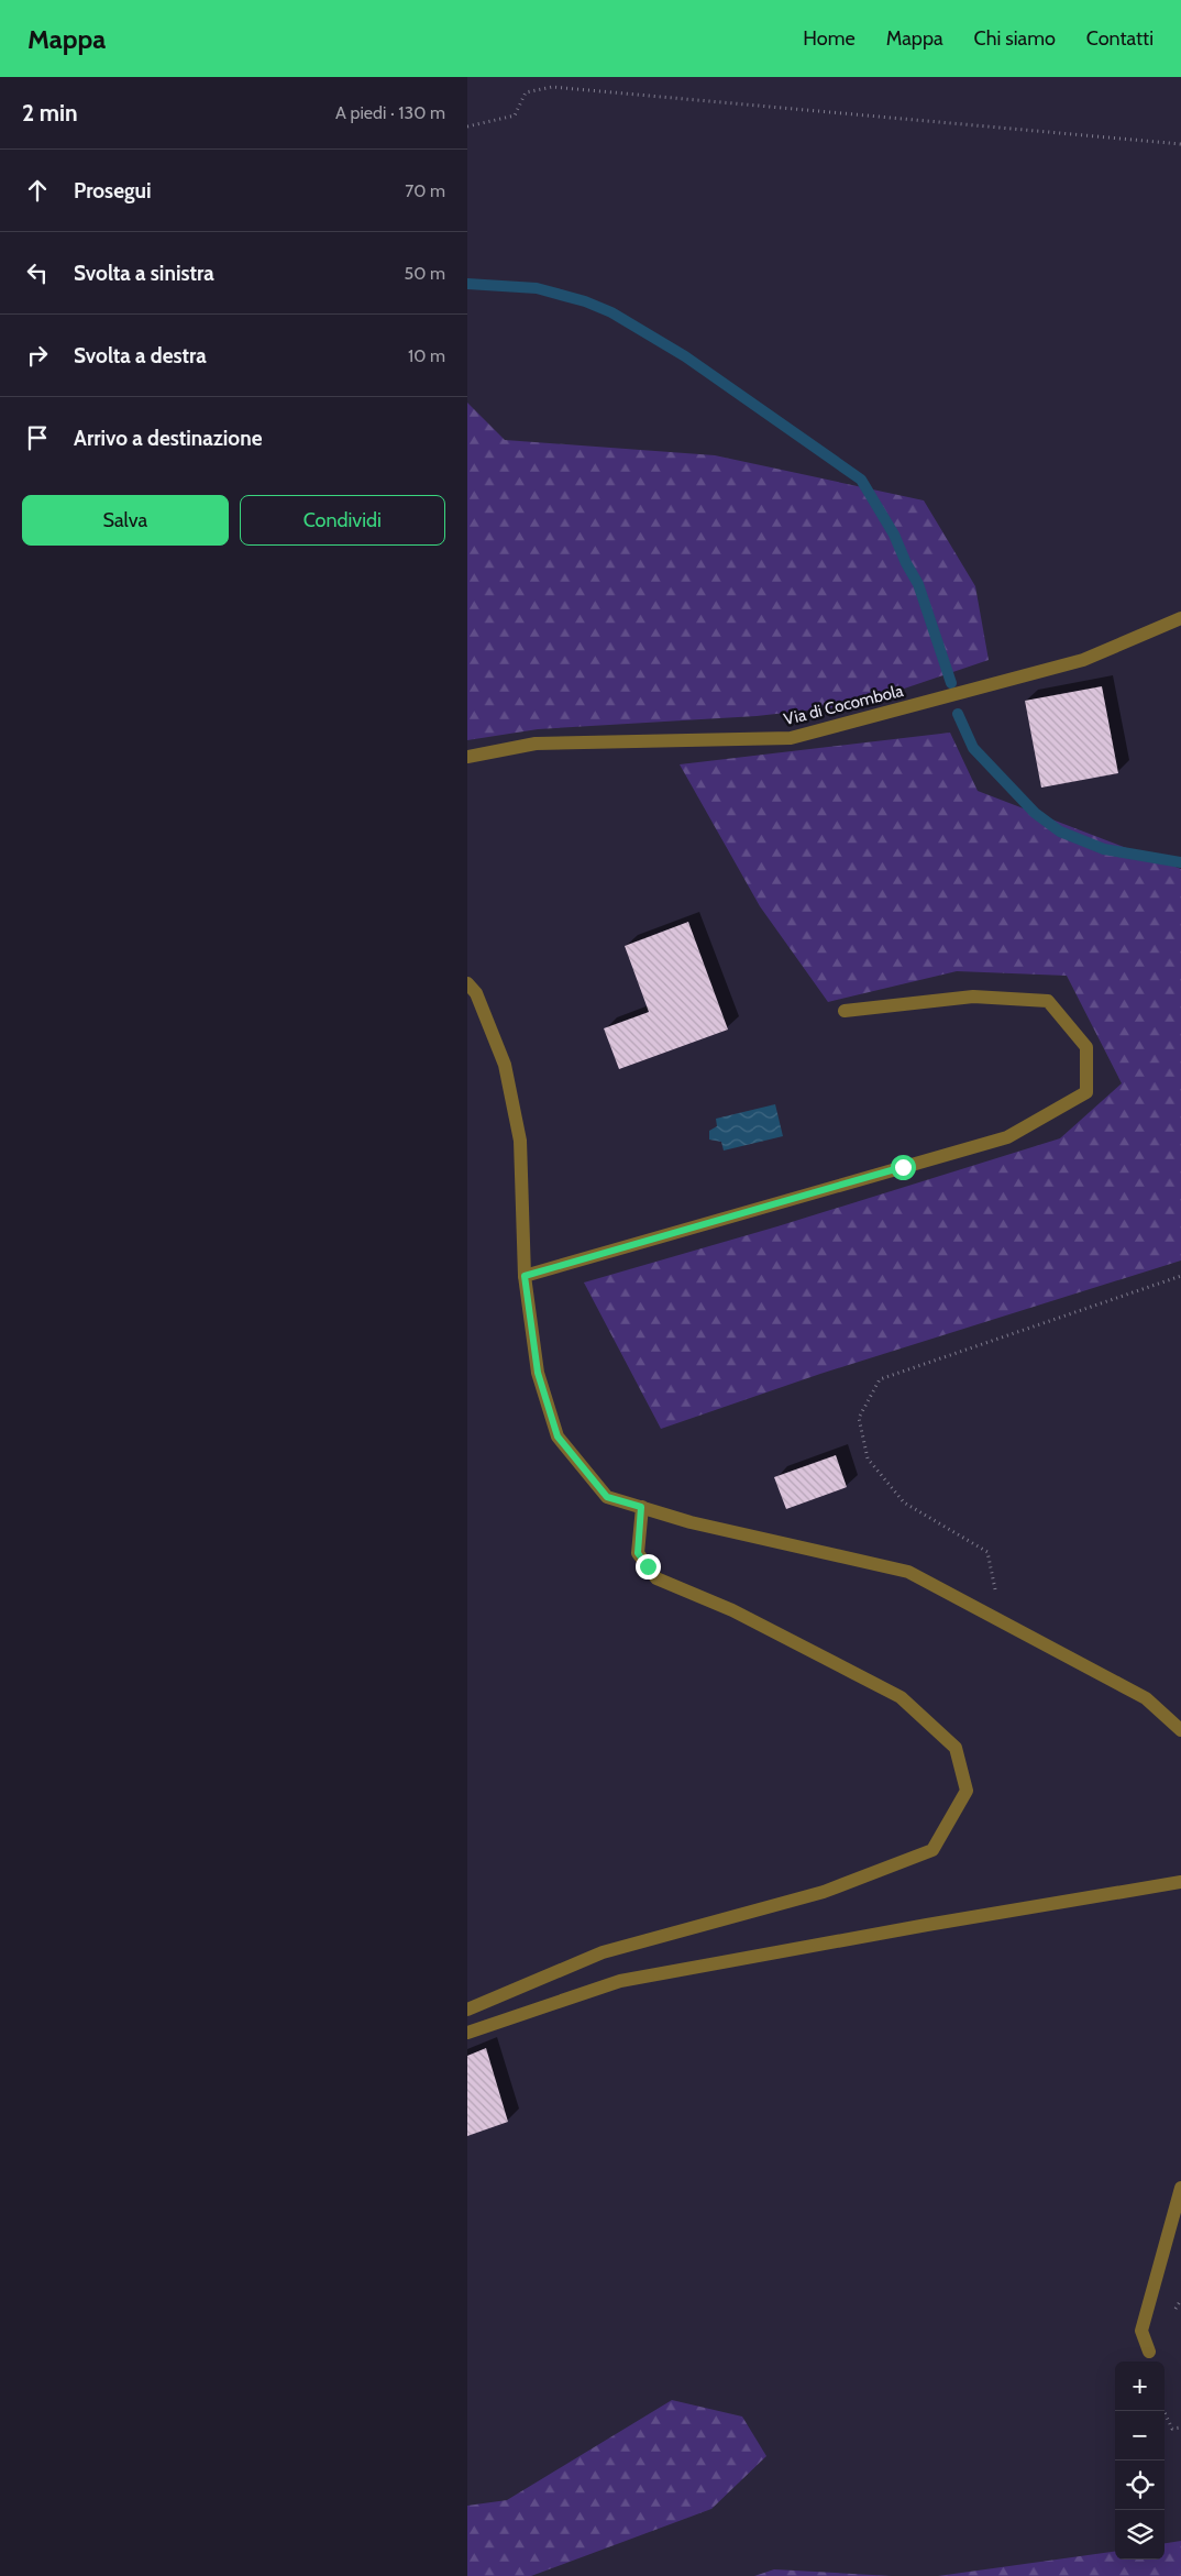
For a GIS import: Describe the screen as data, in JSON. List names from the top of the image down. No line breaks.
{"streets":{"street":["Via di Cocombola"]},"page":{"header":"Mappa","nav":["Home","Mappa","Chi siamo","Contatti"],"heading":["2 min","A piedi · 130 m"],"list":[["Prosegui","70 m"],["Svolta a sinistra","50 m"],["Svolta a destra","10 m"],"Arrivo a destinazione"],"buttons":["Salva","Condividi"],"map_buttons":["+","−"]}}
